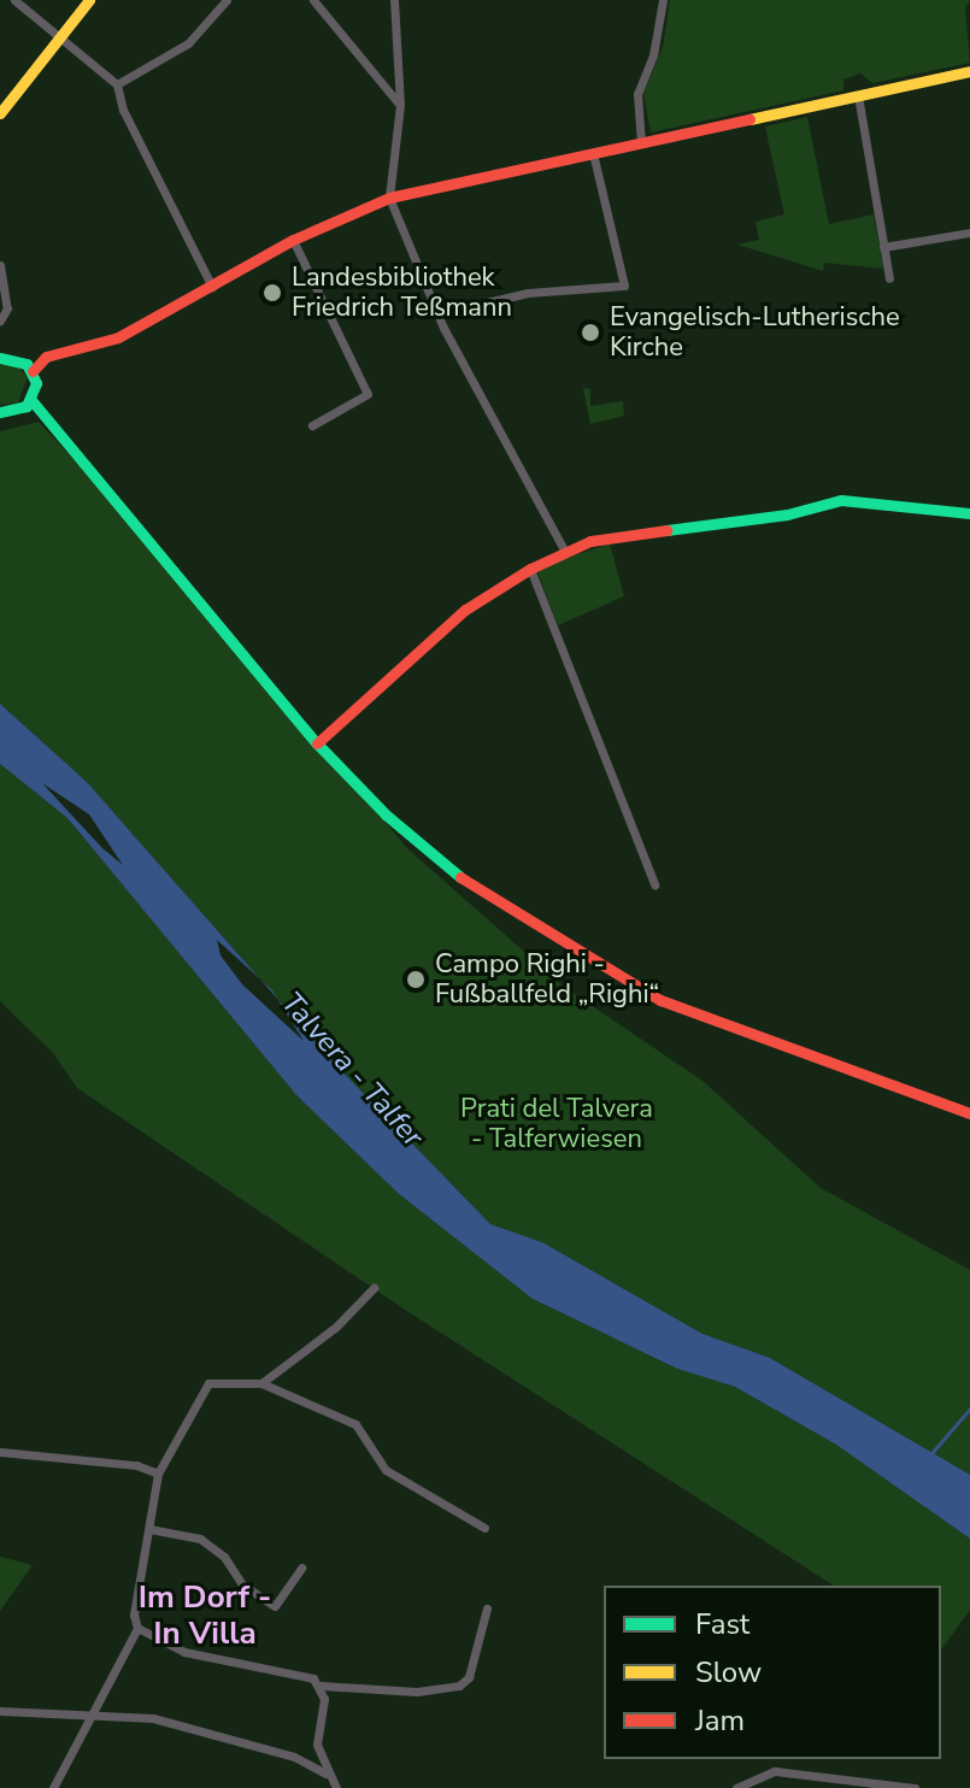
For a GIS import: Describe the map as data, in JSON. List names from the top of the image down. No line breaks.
{"districts":["Im Dorf - In Villa"],"water":["Talvera - Talfer"],"parks":["Prati del Talvera - Talferwiesen"],"places":["Landesbibliothek Friedrich Teßmann","Evangelisch-Lutherische Kirche","Campo Righi - Fußballfeld „Righi“"],"legend":["Fast","Slow","Jam"]}
